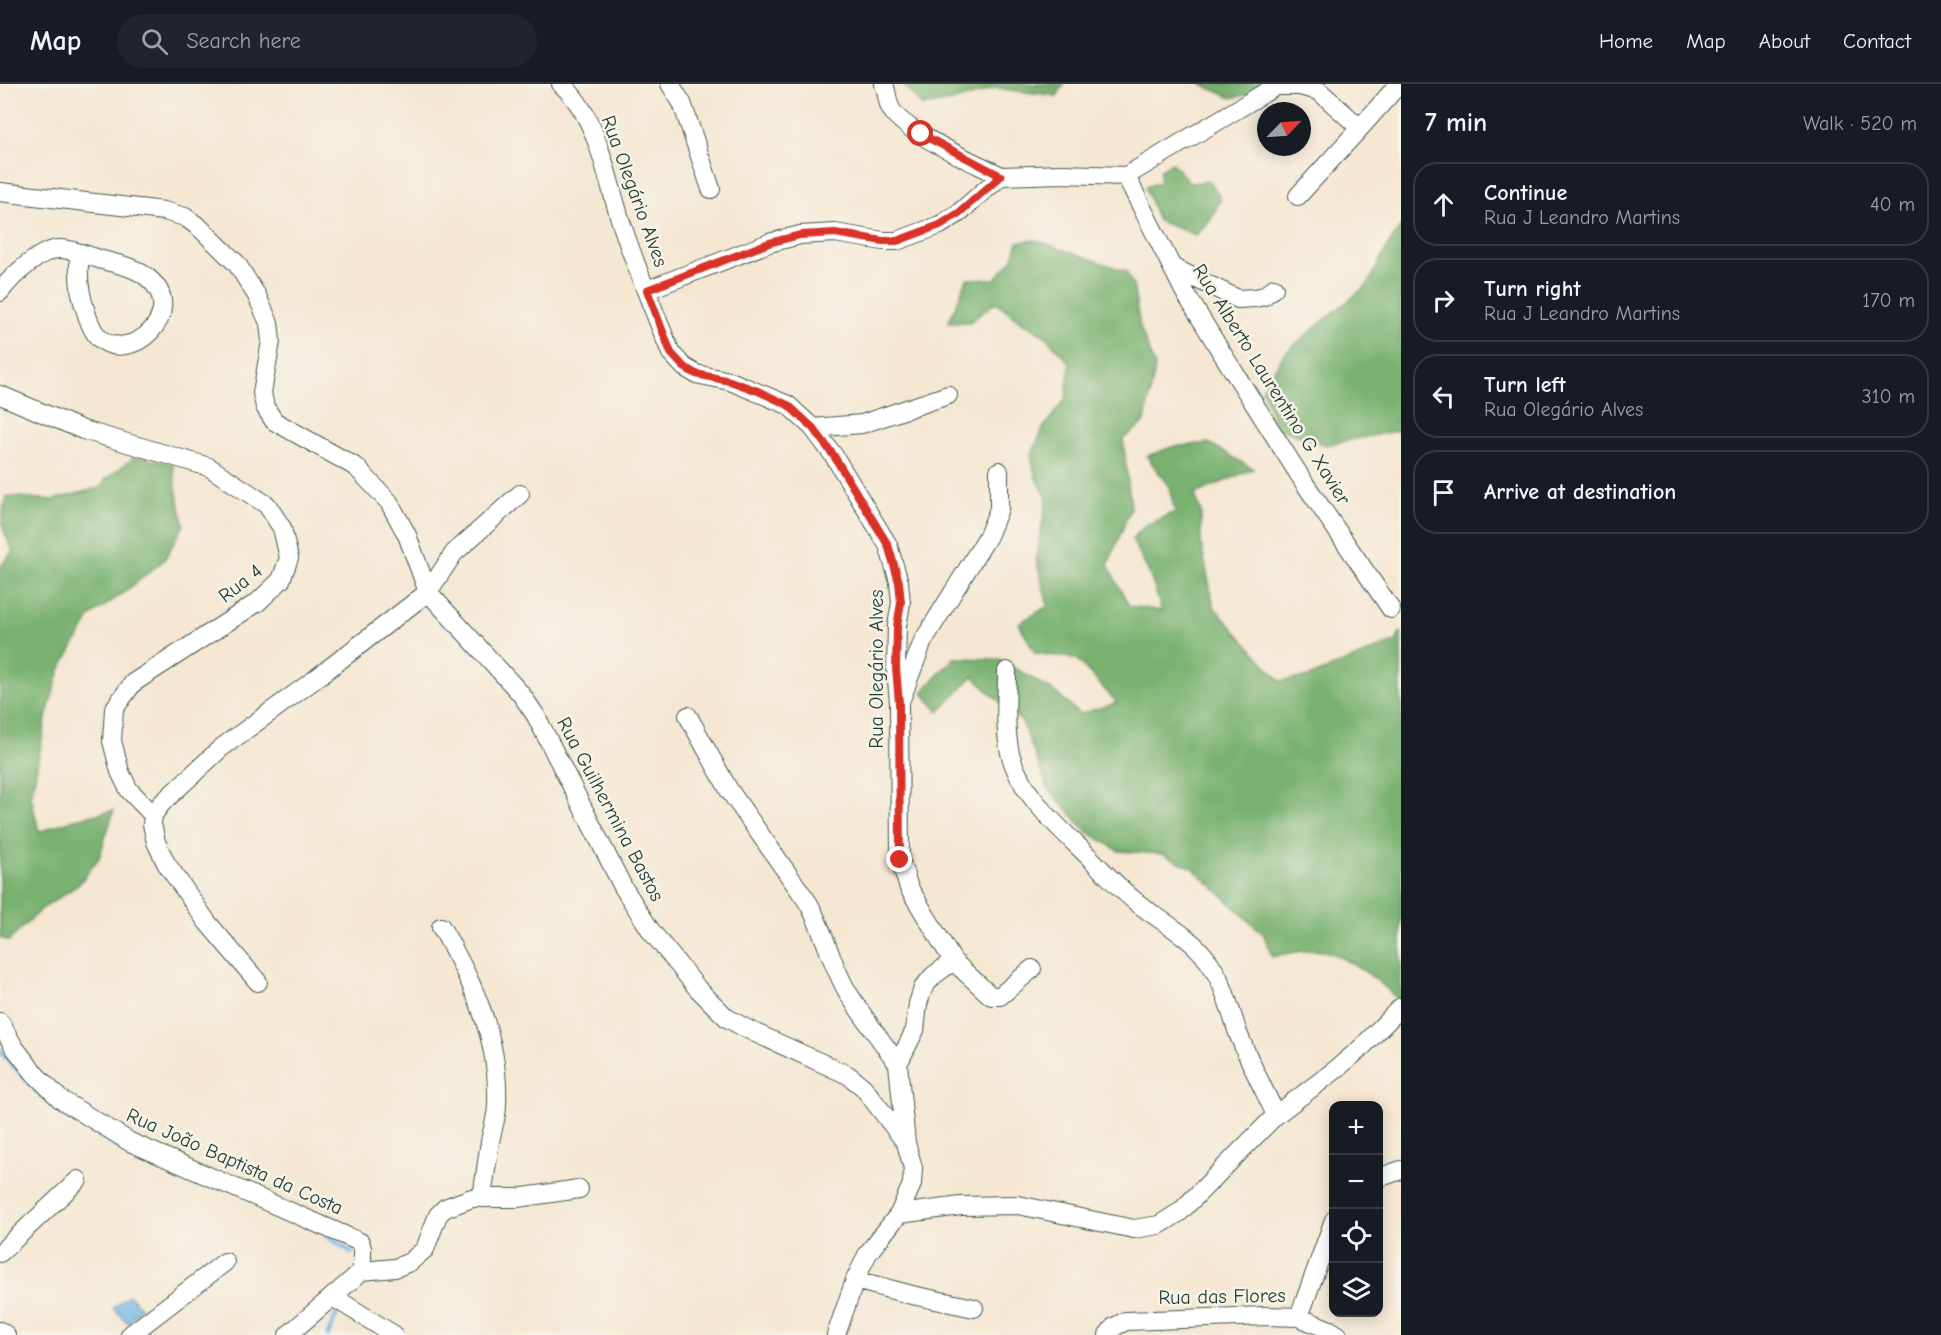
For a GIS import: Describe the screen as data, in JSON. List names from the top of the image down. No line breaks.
{"streets":{"street":["Rua Olegário Alves","Rua Alberto Laurentino G Xavier","Rua 4","Rua Guilhermina Bastos","Rua João Baptista da Costa","Rua das Flores"]},"north":"top right","page":{"header":"Map","search":"Search here","nav":["Home","Map","About","Contact"],"heading":["7 min","Walk · 520 m"],"list":[["Continue","Rua J Leandro Martins","40 m"],["Turn right","Rua J Leandro Martins","170 m"],["Turn left","Rua Olegário Alves","310 m"],"Arrive at destination"],"map_buttons":["+","−"]}}
